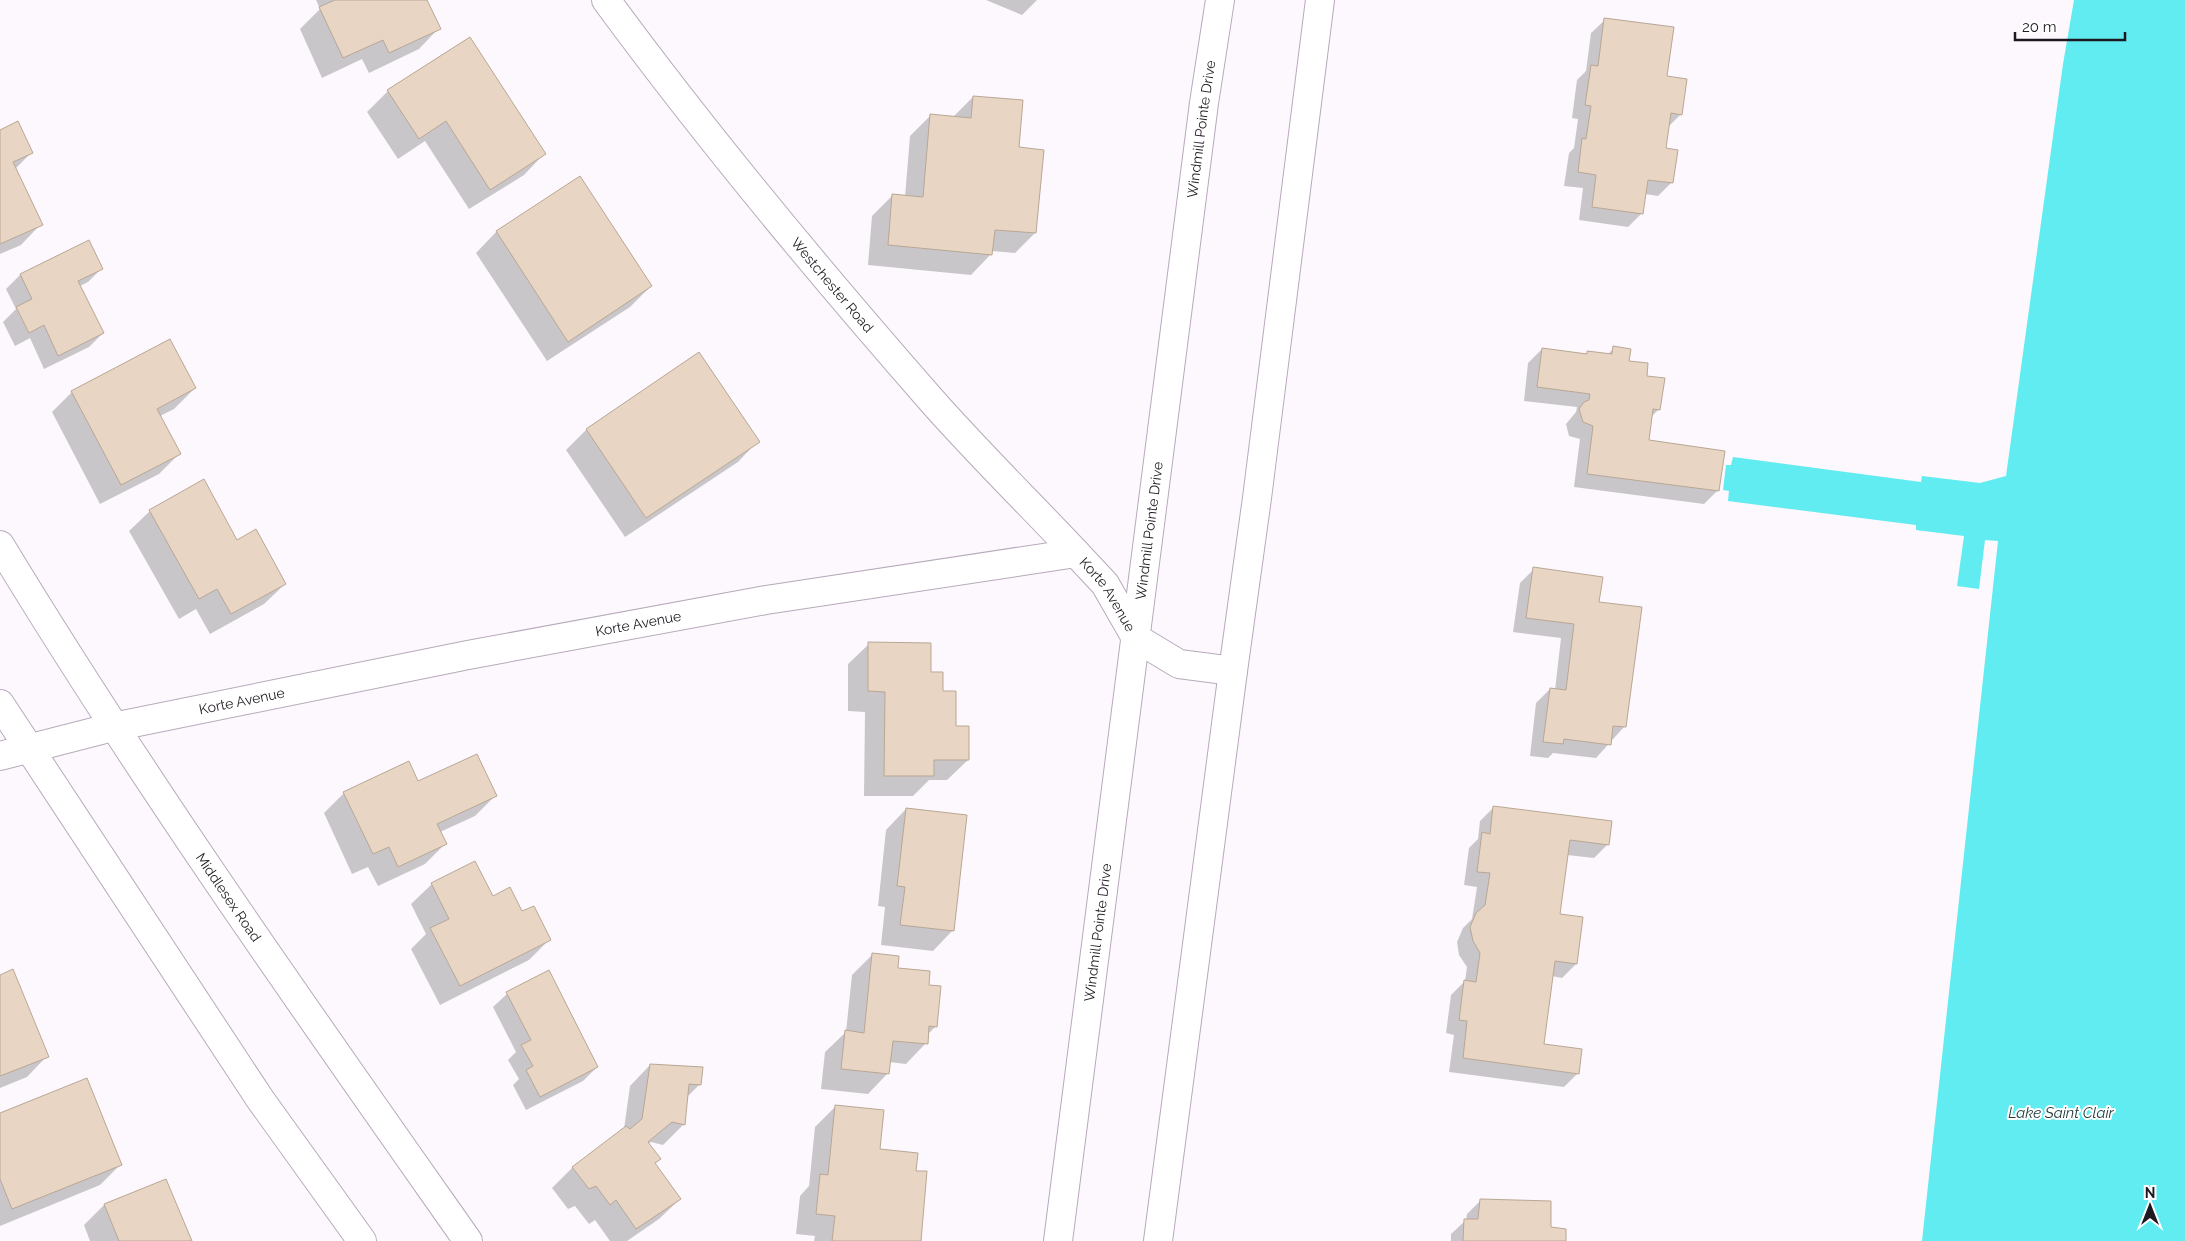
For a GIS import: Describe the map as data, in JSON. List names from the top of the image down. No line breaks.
{"streets":{"street":["Windmill Pointe Drive","Westchester Road","Korte Avenue","Middlesex Road"]},"crossings":[["Windmill Pointe Drive","Korte Avenue"],["Westchester Road","Korte Avenue"],["Korte Avenue","Middlesex Road"]],"water":["Lake Saint Clair"],"scale_bar":"20 m","north":"top"}
